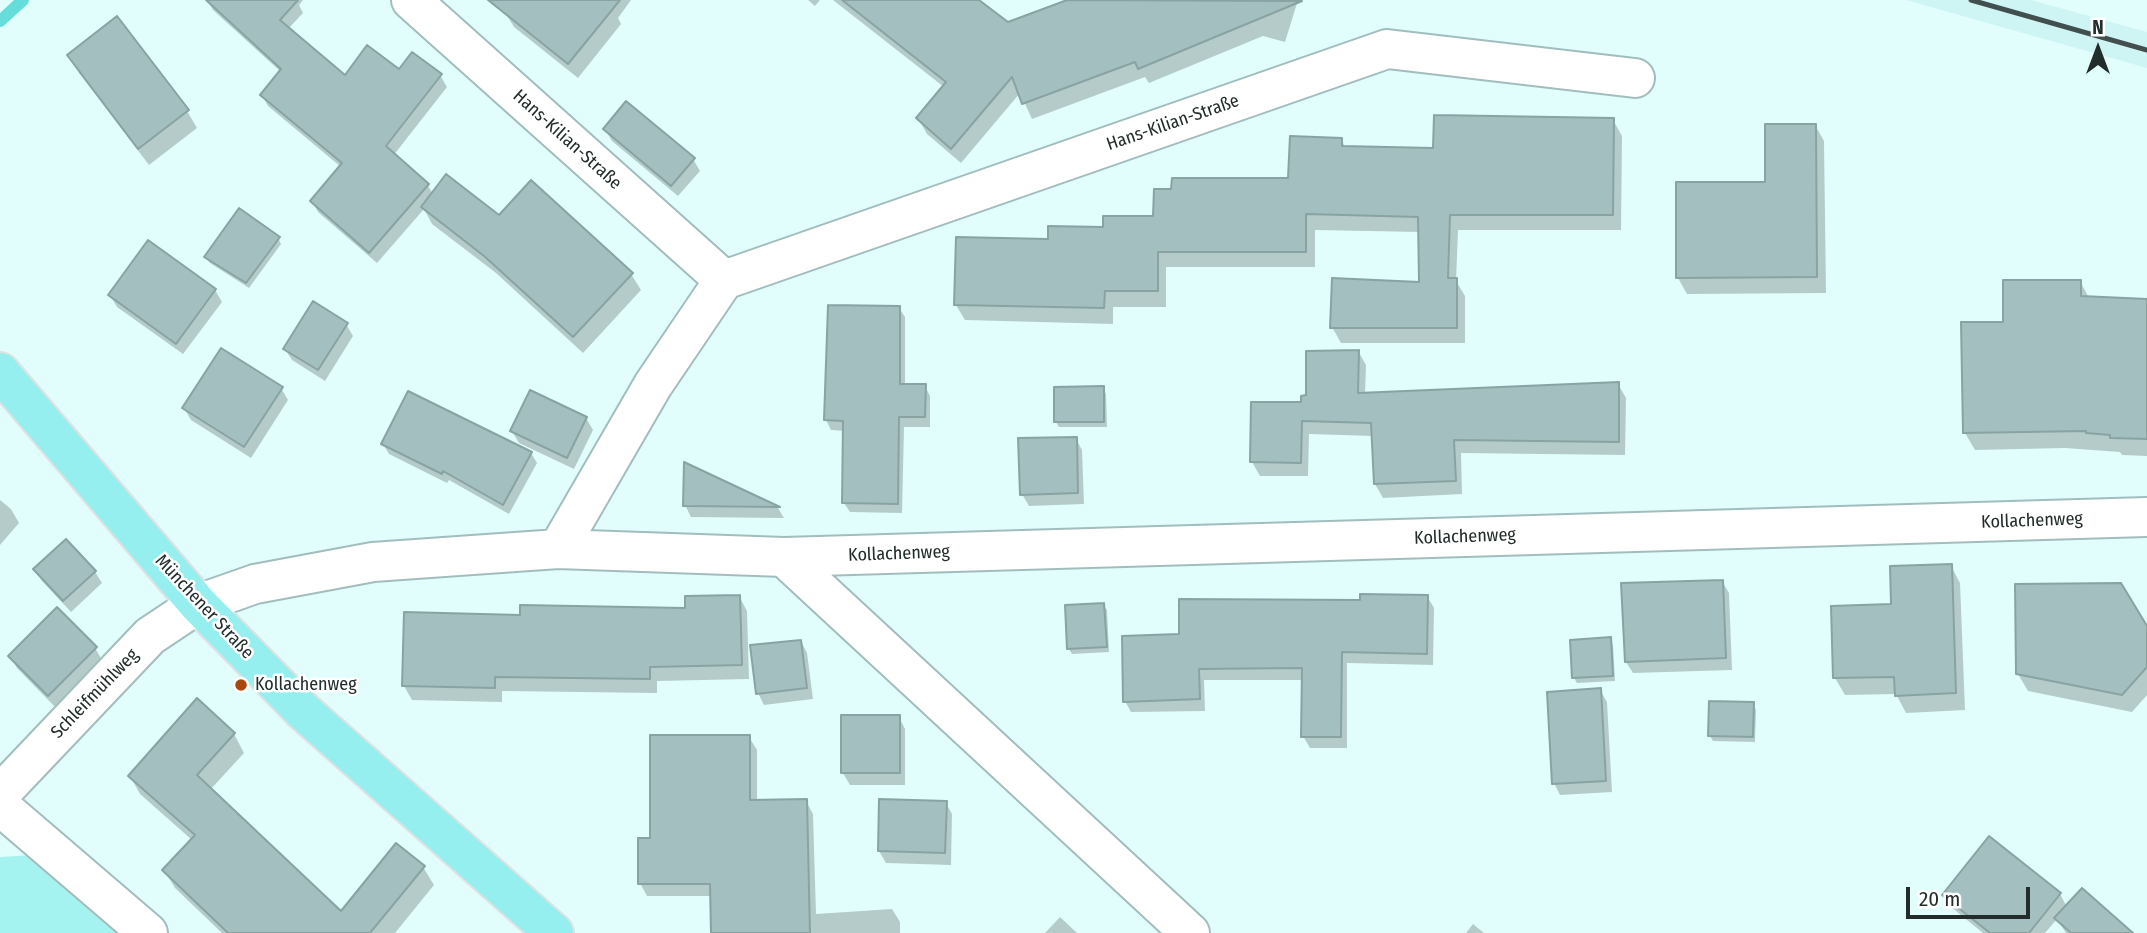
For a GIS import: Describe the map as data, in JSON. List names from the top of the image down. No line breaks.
{"streets":{"main road":["Münchener Straße"],"street":["Hans-Kilian-Straße","Kollachenweg","Schleifmühlweg"]},"crossings":[["Kollachenweg","Münchener Straße"],["Kollachenweg","Schleifmühlweg"],["Münchener Straße","Schleifmühlweg"]],"places":["Kollachenweg"],"scale_bar":"20 m","north":"top"}
